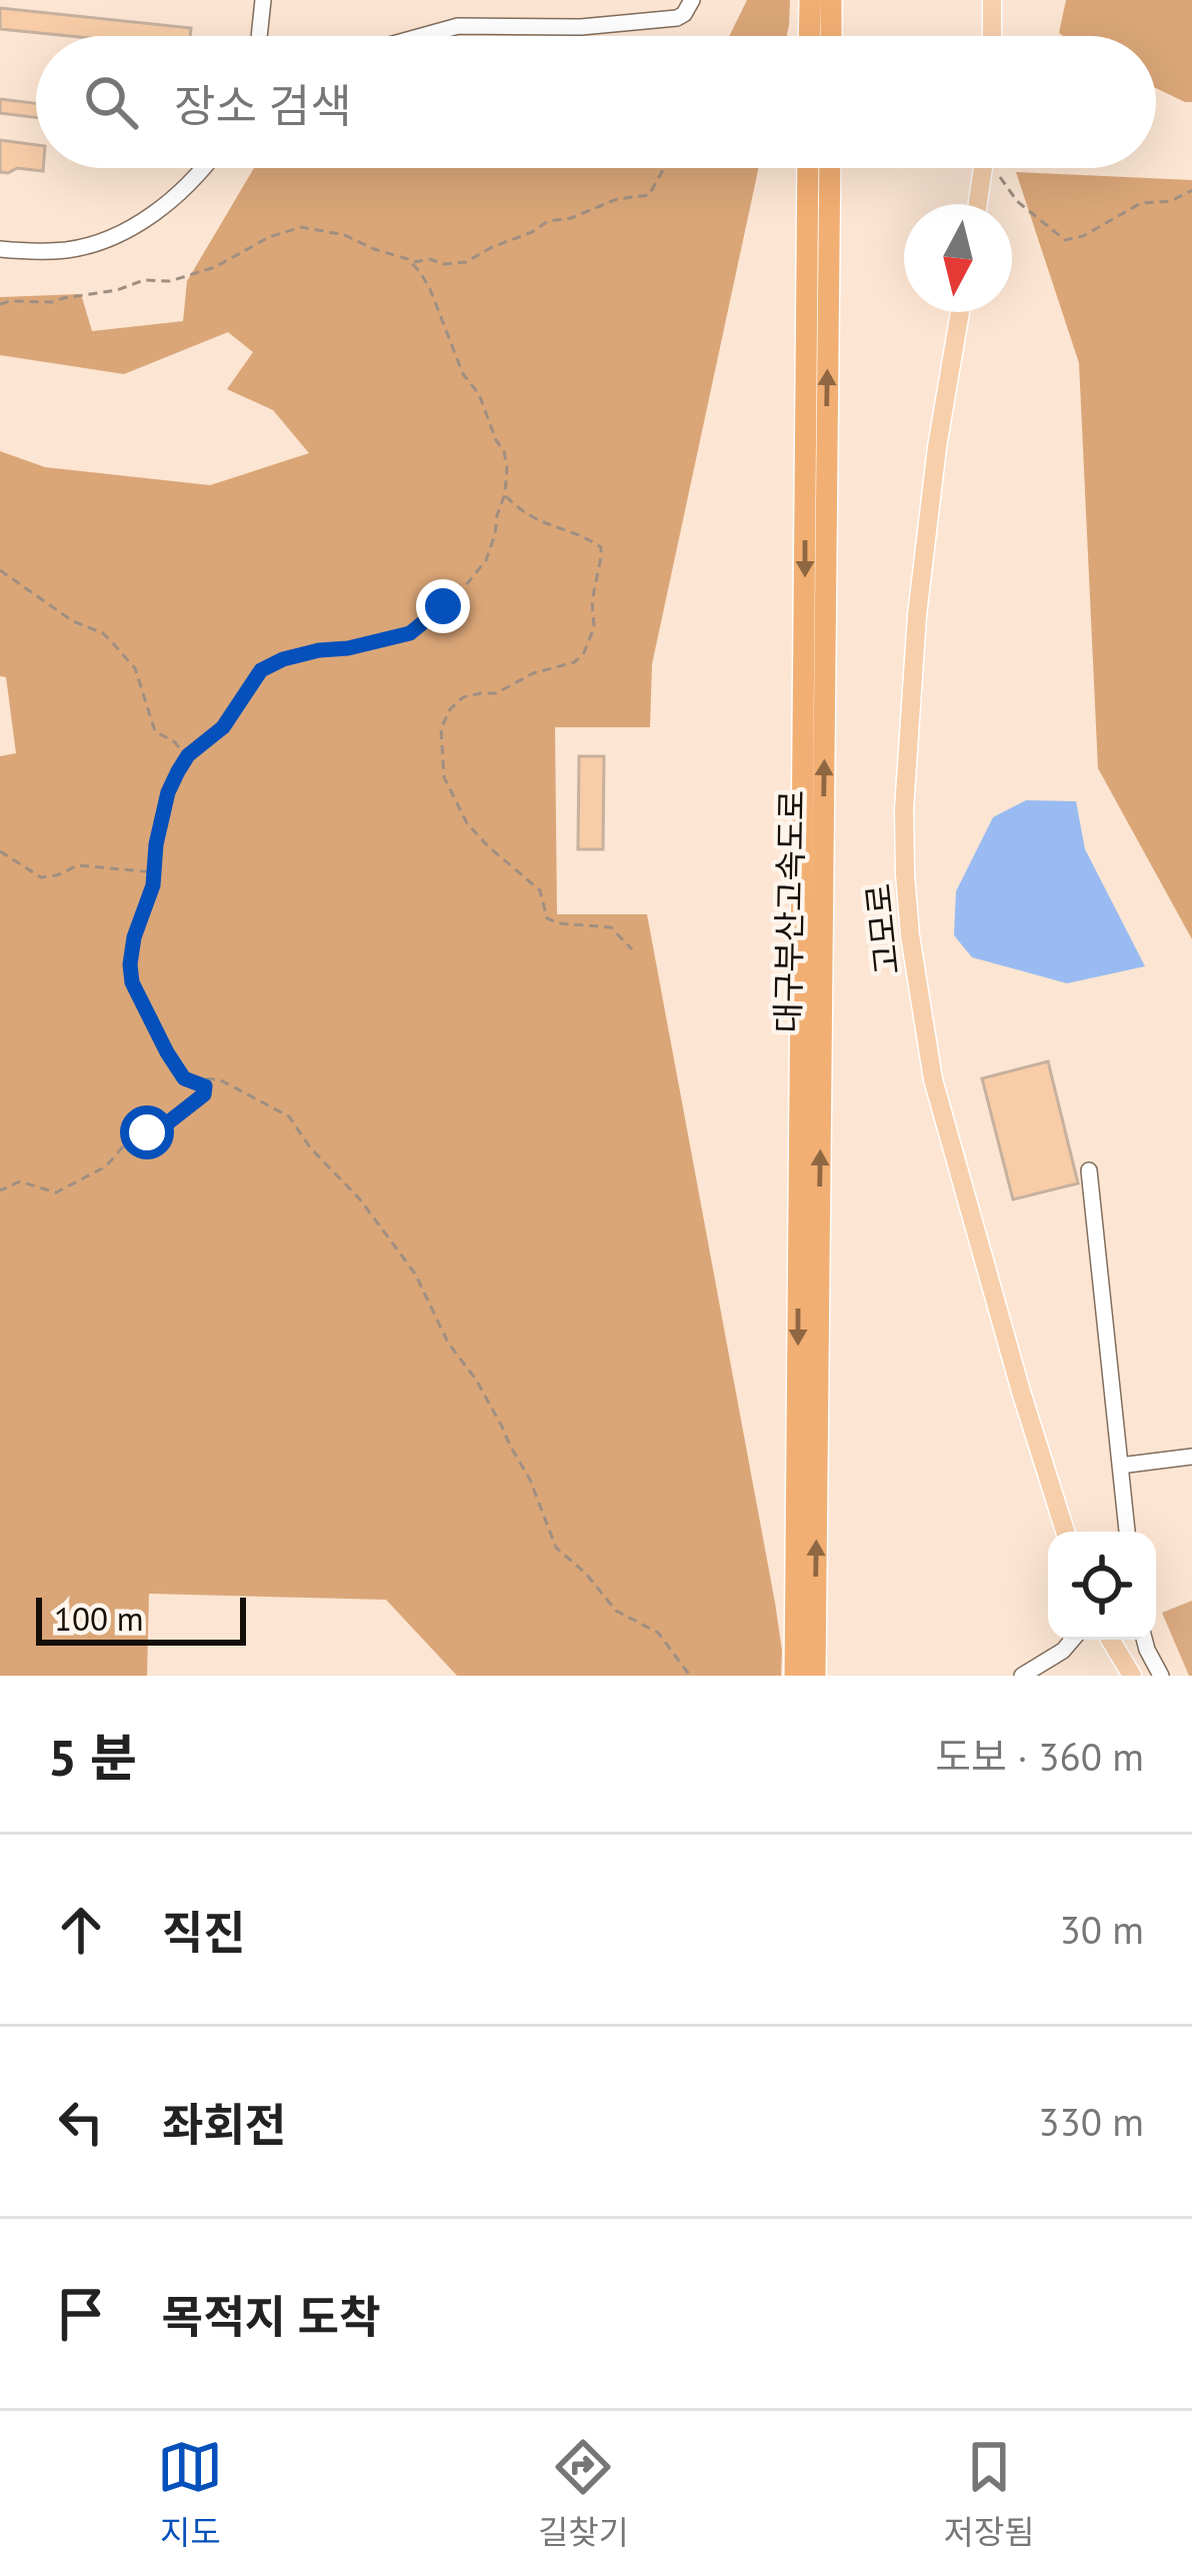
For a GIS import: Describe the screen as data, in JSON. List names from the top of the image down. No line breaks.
{"streets":{"highway":["대구부산고속도로"],"main road":["고모로"]},"scale_bar":"100 m","north":"bottom","page":{"search":"장소 검색","scale":"100 m","heading":["5 분","도보 · 360 m"],"list":[["직진","30 m"],["좌회전","330 m"],"목적지 도착"],"nav":["지도","길찾기","저장됨"]}}
